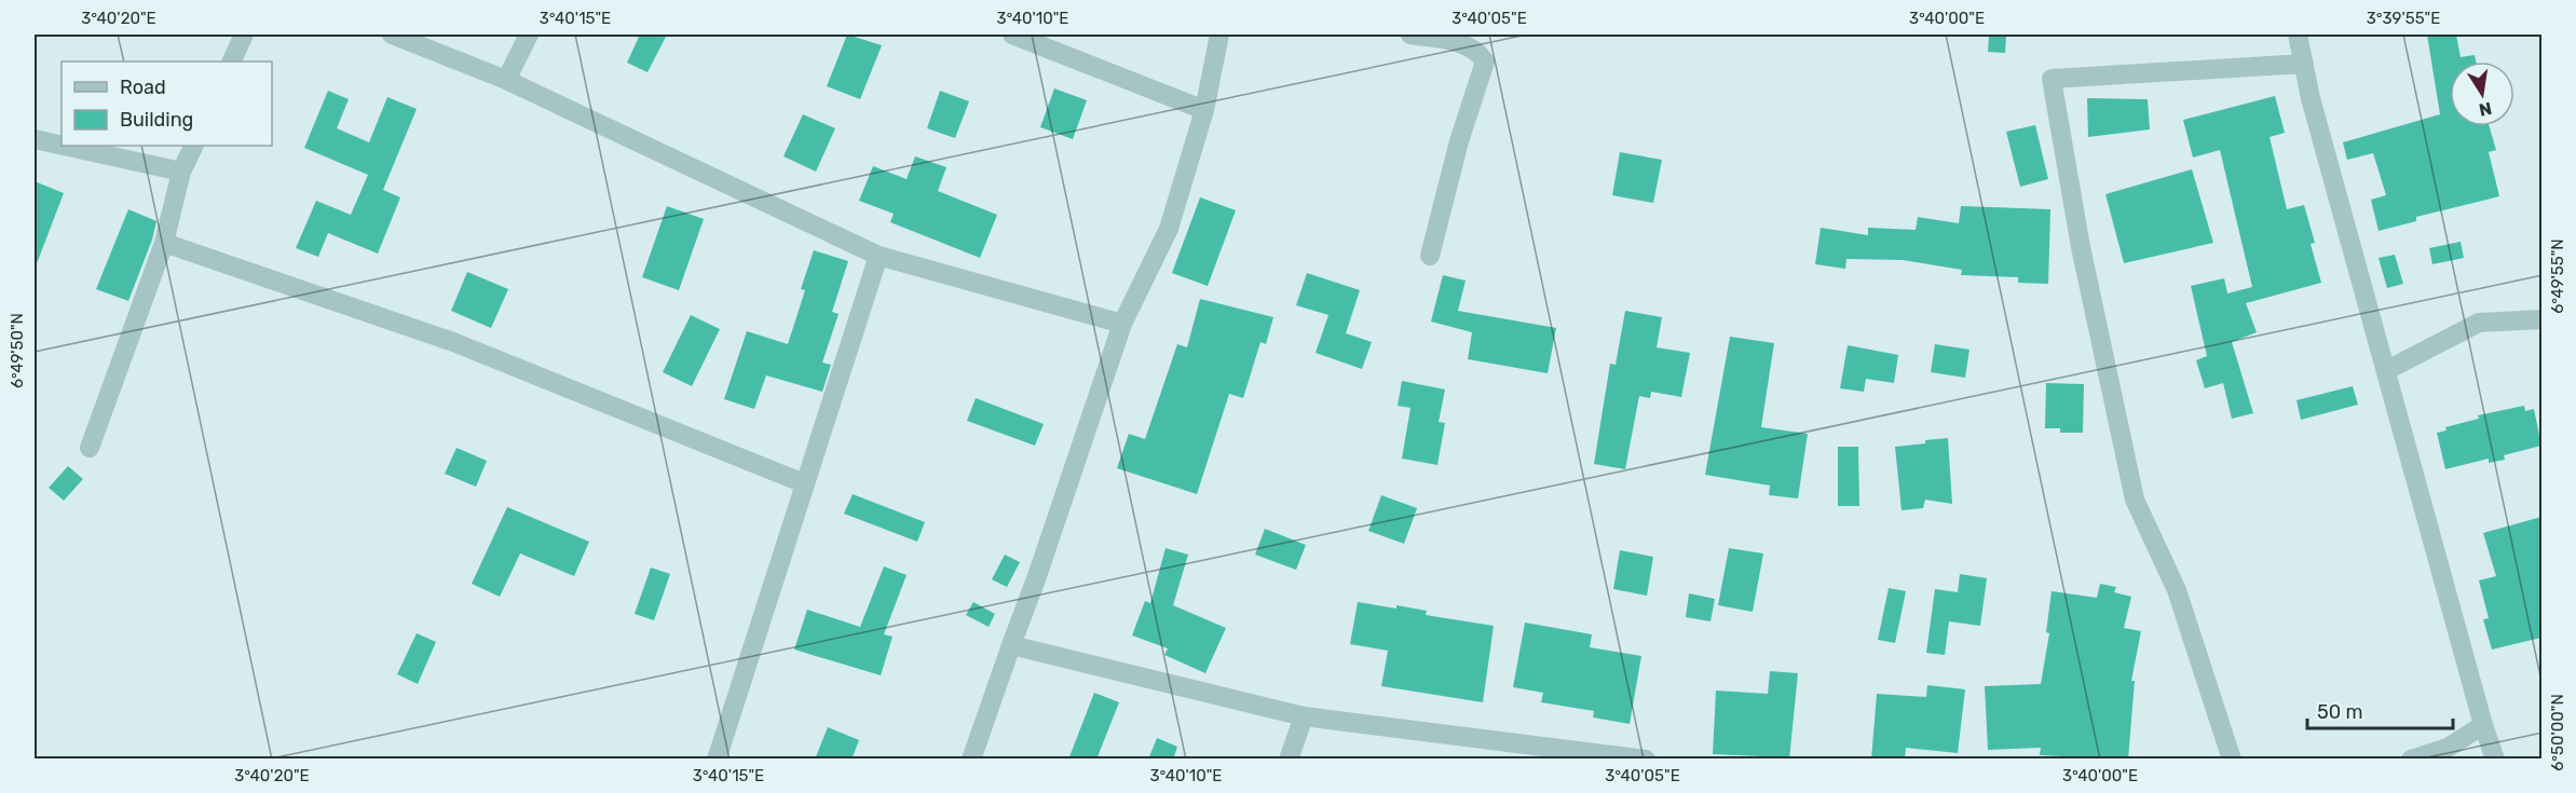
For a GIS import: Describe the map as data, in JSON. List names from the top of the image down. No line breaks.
{"legend":["Road","Building"],"scale_bar":"50 m","north":"bottom","coordinates":["3°40'20\"E","3°40'15\"E","3°40'10\"E","3°40'05\"E","3°40'00\"E","3°39'55\"E","6°49'55\"N","6°49'50\"N","6°50'00\"N"]}
